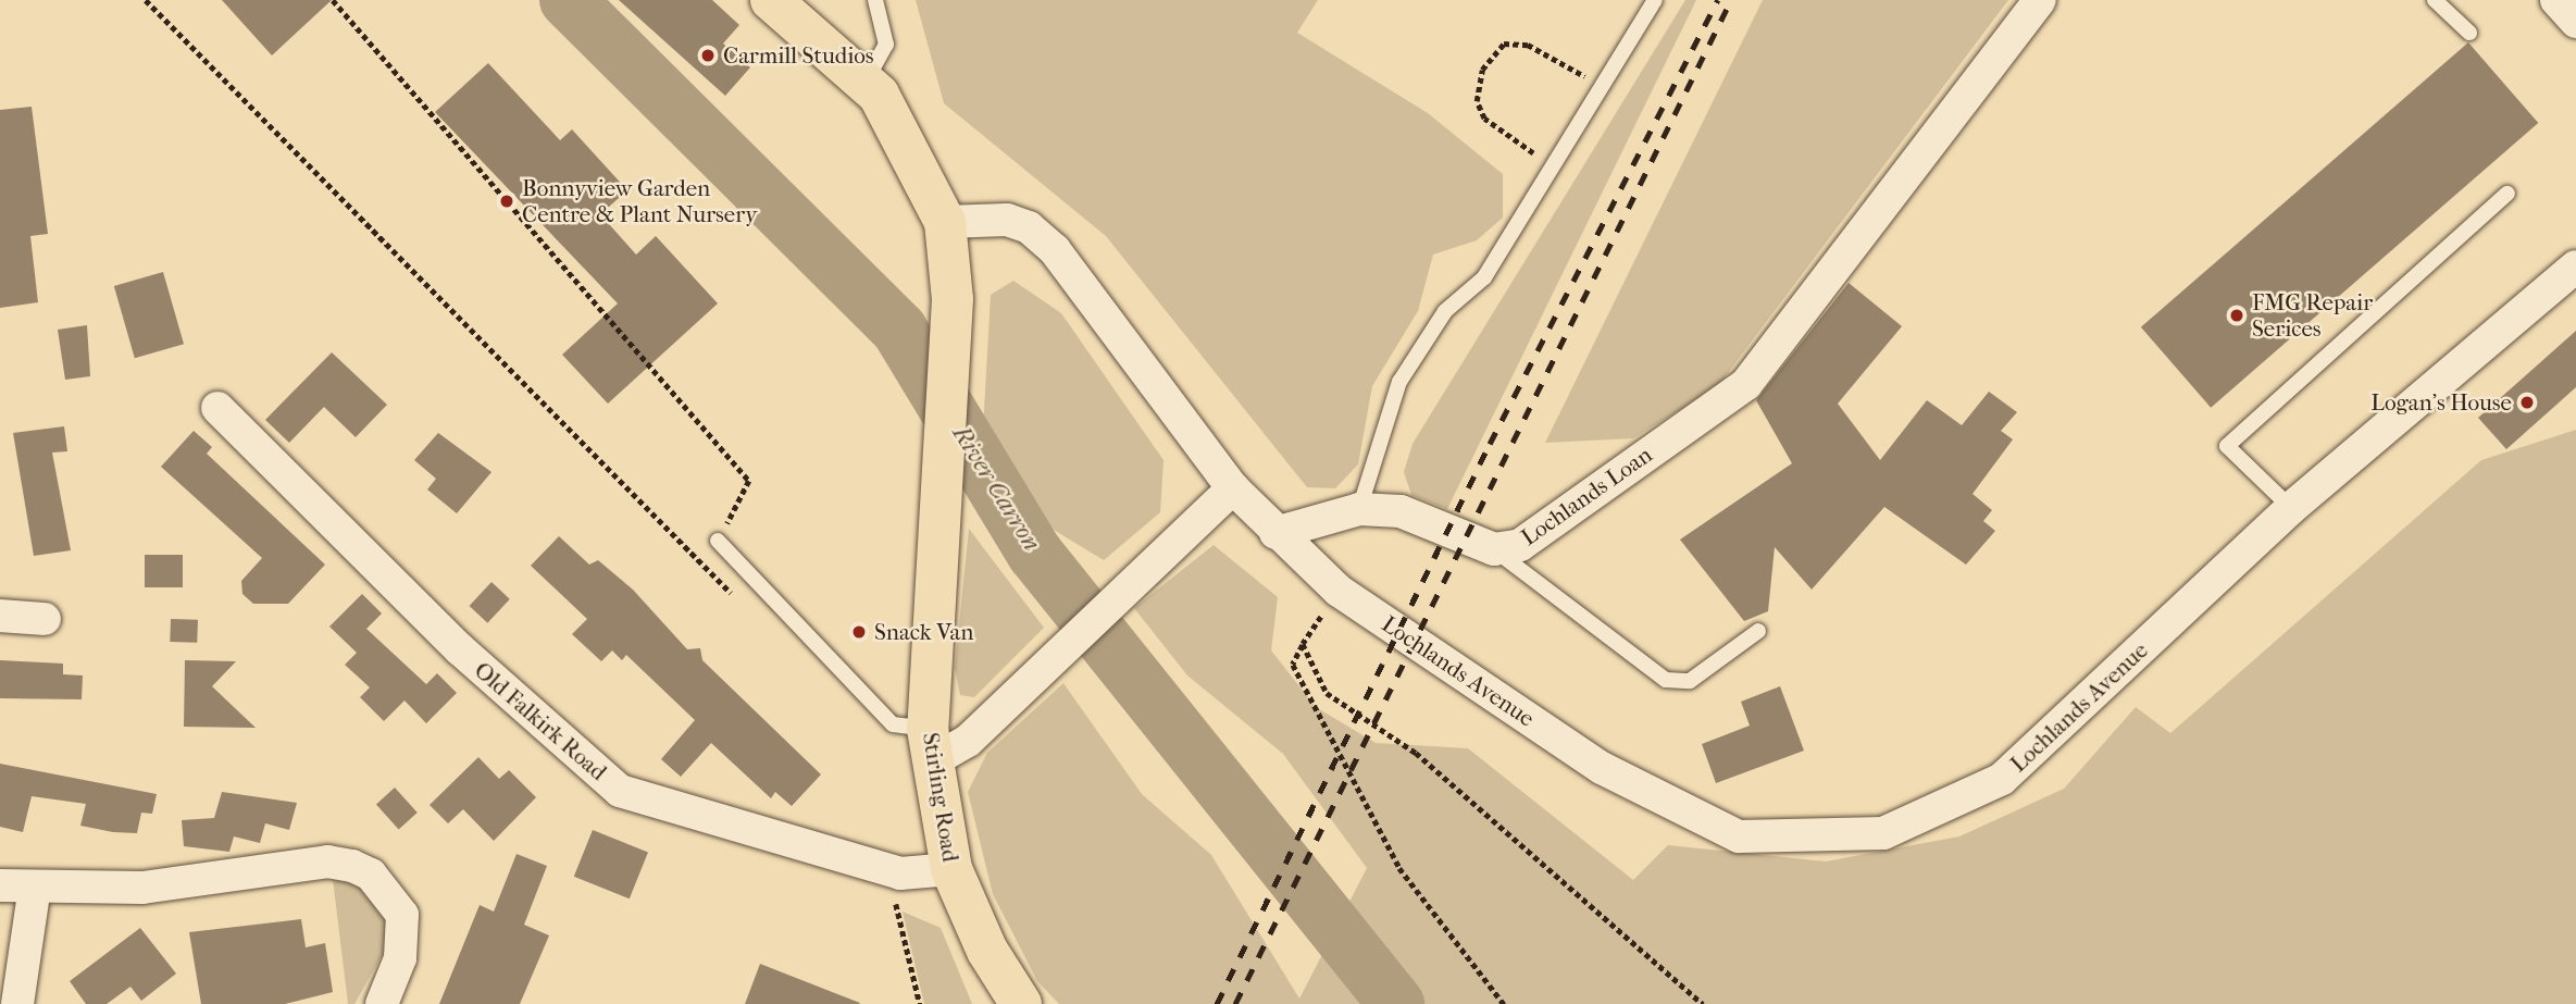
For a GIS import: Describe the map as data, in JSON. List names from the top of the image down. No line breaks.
{"streets":{"main road":["Stirling Road"],"street":["Lochlands Loan","Lochlands Avenue","Old Falkirk Road"]},"crossings":[["Lochlands Loan","Lochlands Avenue"],["Old Falkirk Road","Stirling Road"]],"water":["River Carron"],"places":["Carmill Studios","Bonnyview Garden Centre & Plant Nursery","FMG Repair Serices","Logan's House","Snack Van"]}
